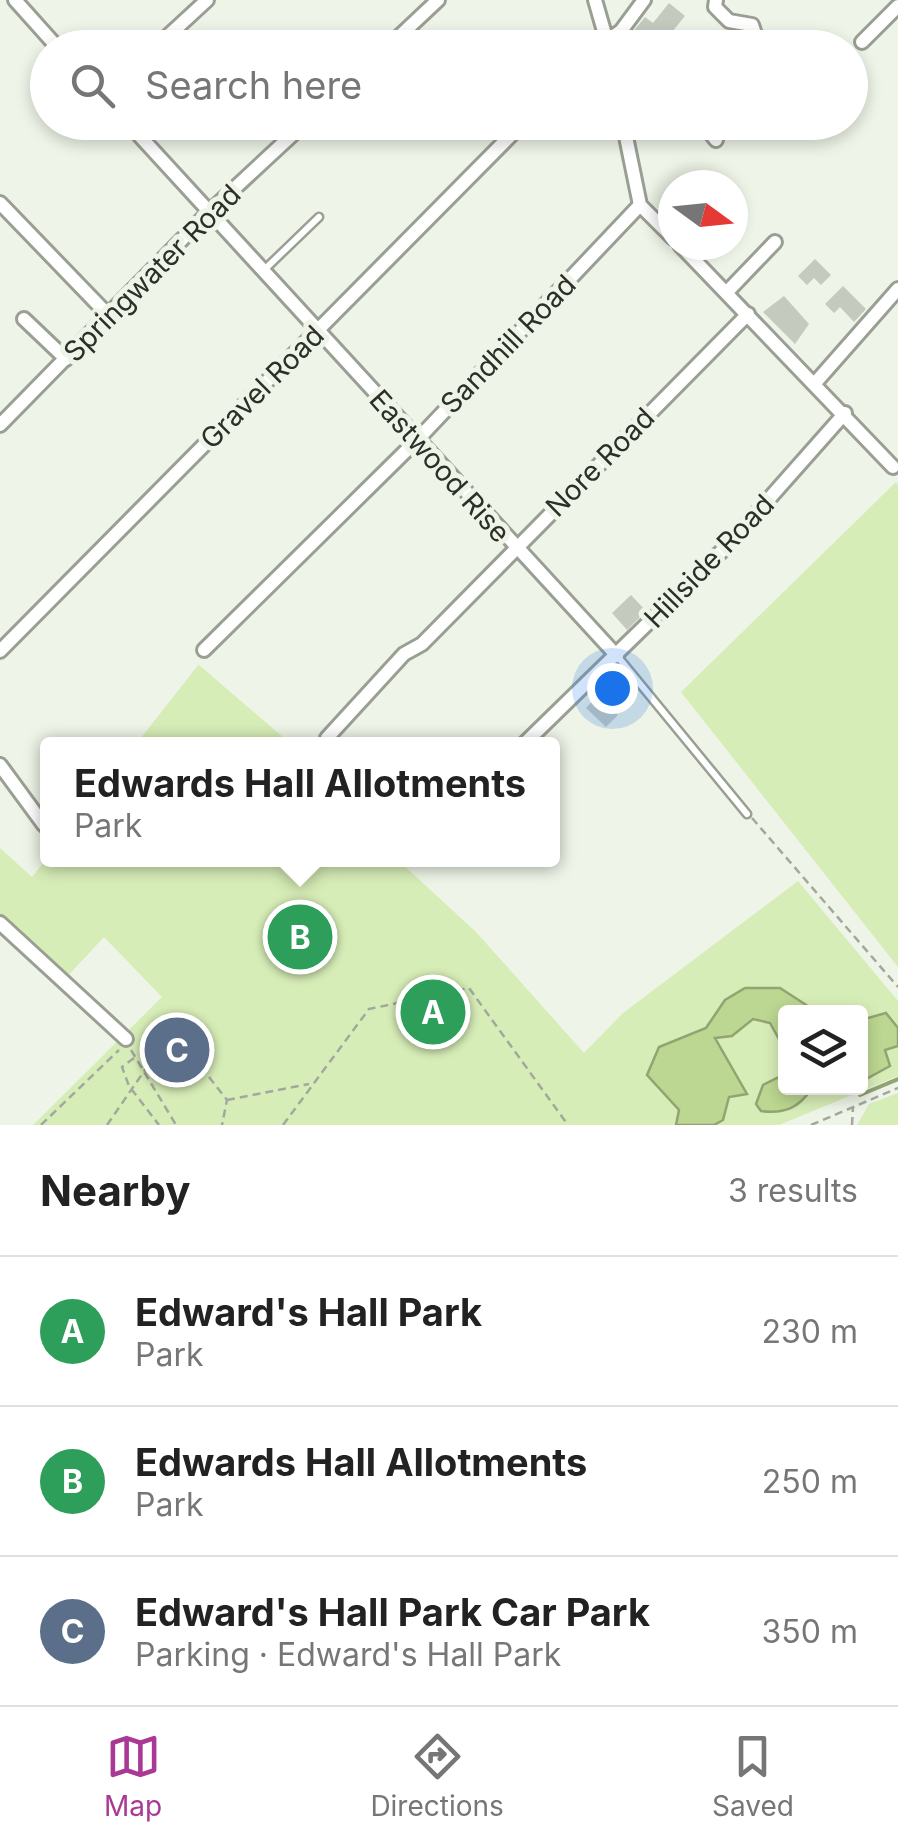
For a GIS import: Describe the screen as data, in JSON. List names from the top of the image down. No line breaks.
{"streets":{"street":["Springwater Road","Sandhill Road","Gravel Road","Nore Road","Eastwood Rise","Hillside Road"]},"crossings":[["Springwater Road","Eastwood Rise"],["Sandhill Road","Eastwood Rise"],["Gravel Road","Eastwood Rise"],["Nore Road","Eastwood Rise"],["Eastwood Rise","Hillside Road"]],"north":"right","page":{"search":"Search here","popup":["Edwards Hall Allotments","Park"],"pins":["B","A","C"],"heading":["Nearby","3 results"],"list":[{"mark":"A","name":"Edward's Hall Park","note":"Park","value":"230 m"},{"mark":"B","name":"Edwards Hall Allotments","note":"Park","value":"250 m"},{"mark":"C","name":"Edward's Hall Park Car Park","note":"Parking · Edward's Hall Park","value":"350 m"}],"nav":["Map","Directions","Saved"]}}
